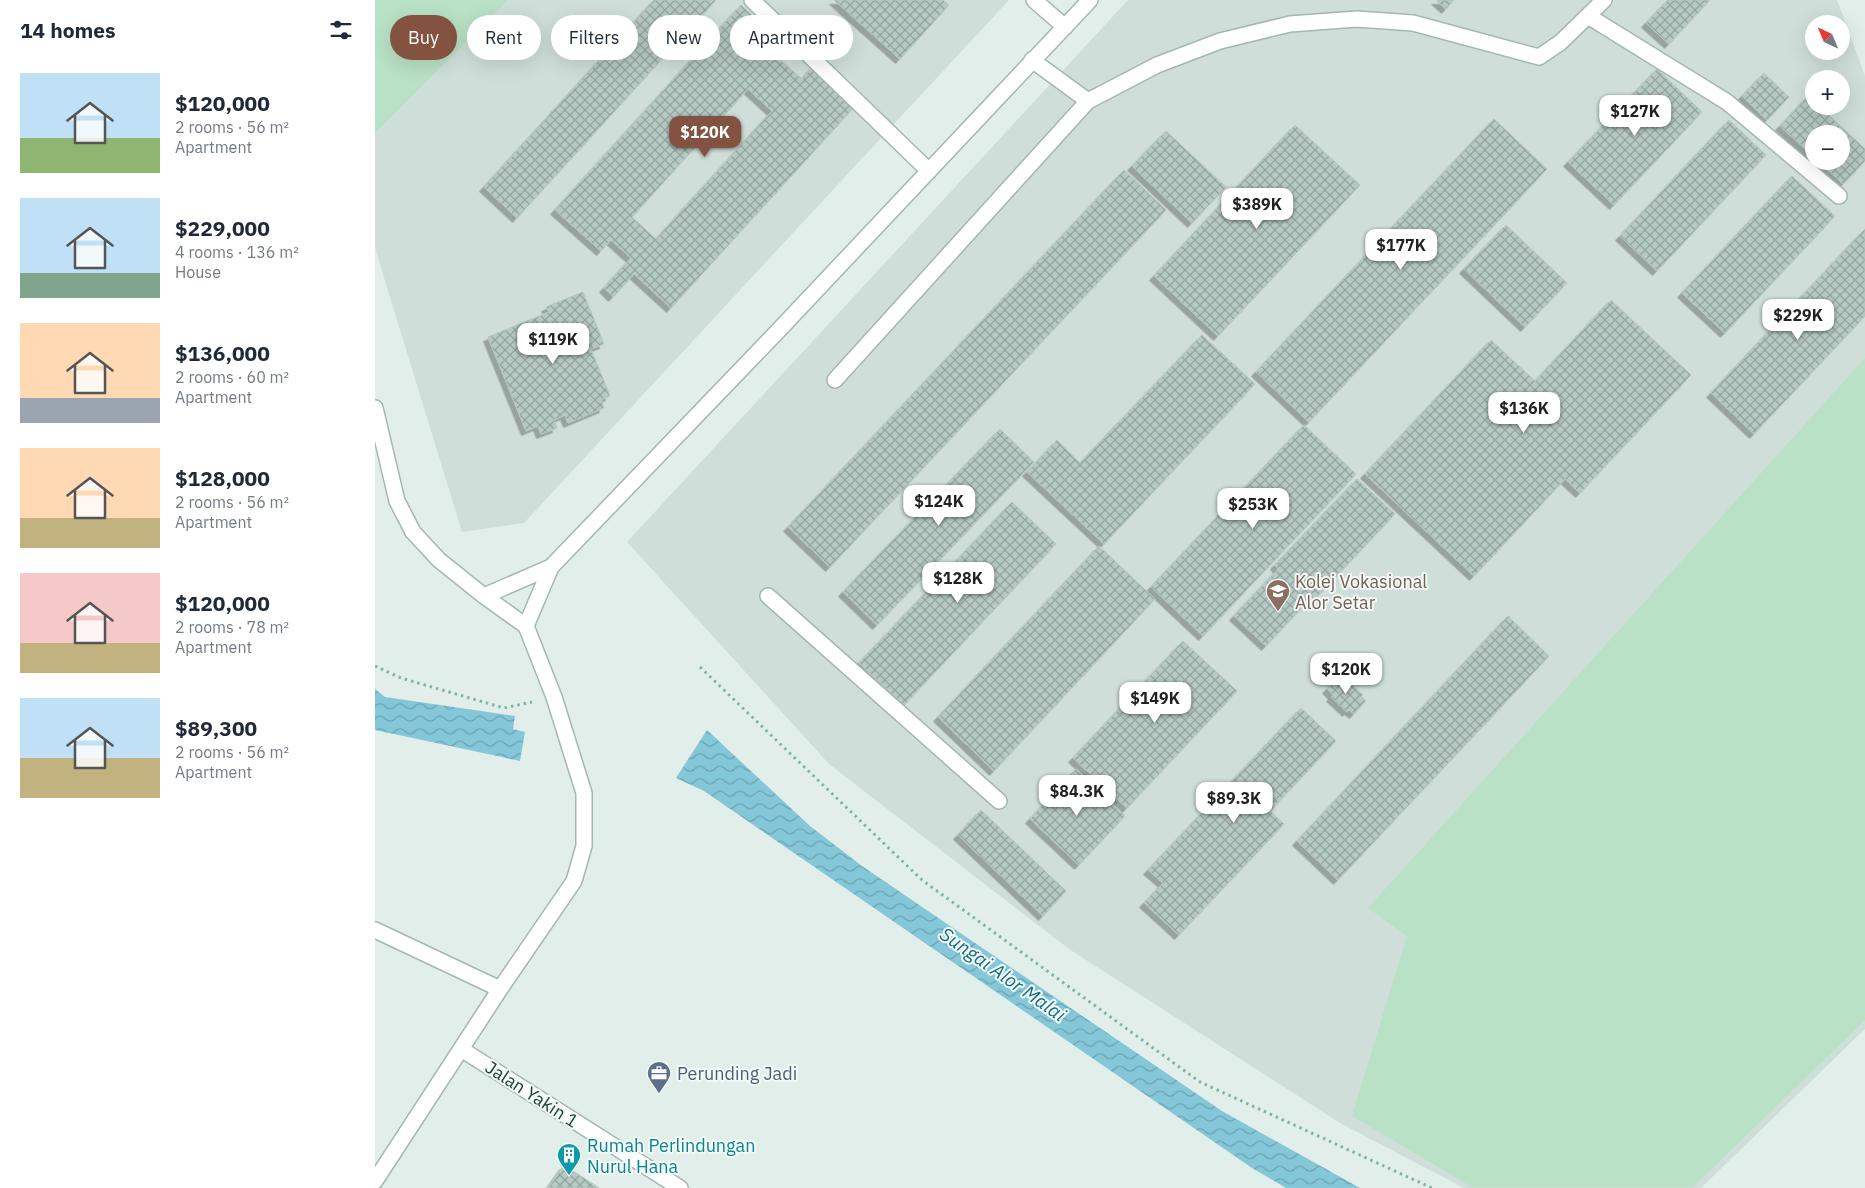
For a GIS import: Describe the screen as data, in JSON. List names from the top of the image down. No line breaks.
{"streets":{"street":["Jalan Yakin 1"]},"water":["Sungai Alor Malai"],"places":{"school or university":["Kolej Vokasional Alor Setar"],"office":["Perunding Jadi"],"building":["Rumah Perlindungan Nurul Hana"]},"north":"top left","page":{"heading":"14 homes","map_buttons":["+","−"],"chip":["Buy","Rent","Filters","New","Apartment"],"list":[{"name":"$120,000","note":"2 rooms · 56 m² · Apartment"},{"name":"$229,000","note":"4 rooms · 136 m² · House"},{"name":"$136,000","note":"2 rooms · 60 m² · Apartment"},{"name":"$128,000","note":"2 rooms · 56 m² · Apartment"},{"name":"$120,000","note":"2 rooms · 78 m² · Apartment"},{"name":"$89,300","note":"2 rooms · 56 m² · Apartment"}],"price":["$127K","$120K","$389K","$177K","$229K","$119K","$136K","$124K","$253K","$128K","$120K","$149K","$84.3K","$89.3K"]}}
